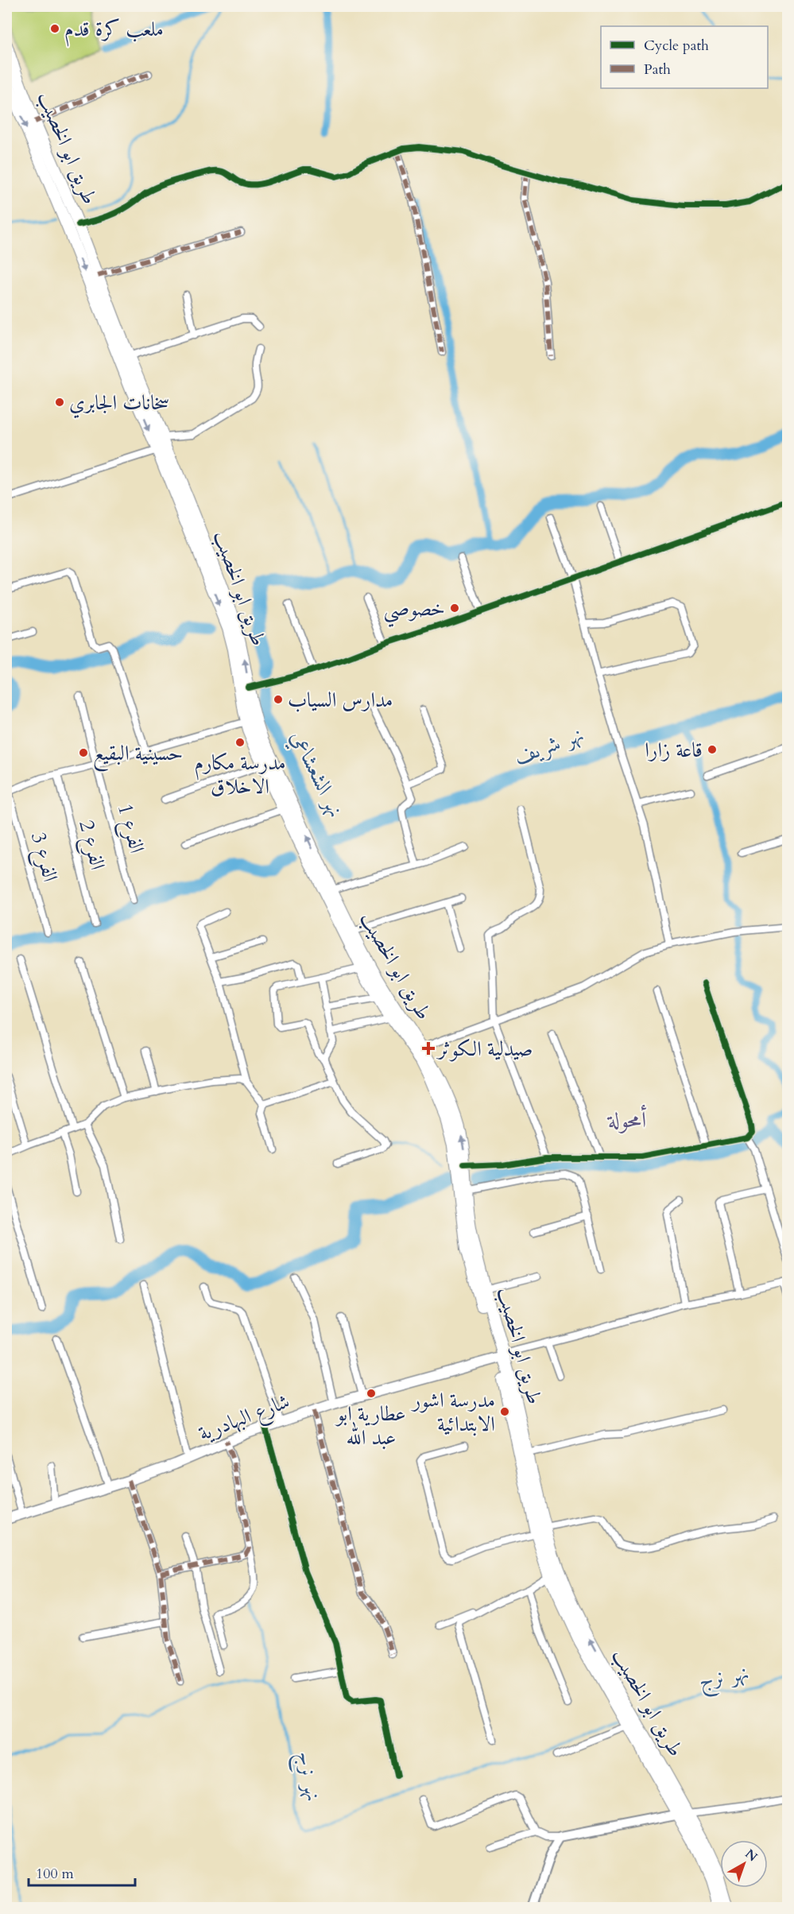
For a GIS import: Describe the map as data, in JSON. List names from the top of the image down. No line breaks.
{"streets":{"main road":["طريق ابو الخصيب","شارع البهادرية"],"street":["الفرع 1","الفرع 2","الفرع 3"]},"crossings":[["طريق ابو الخصيب","شارع البهادرية"]],"districts":["أمحولة"],"water":["نهر شريف","نهر الشعشاعي","نهر نرج"],"places":{"other":["ملعب كرة قدم","سخانات الجابري","خصوصي","مدارس السياب","مدرسة مكارم الاخلاق","قاعة زارا","حسينية البقيع","عطارية ابو عبد الله","مدرسة اشور الابتدائية"],"health":["صيدلية الكوثر"]},"legend":["Cycle path","Path"],"scale_bar":"100 m","north":"top right"}
